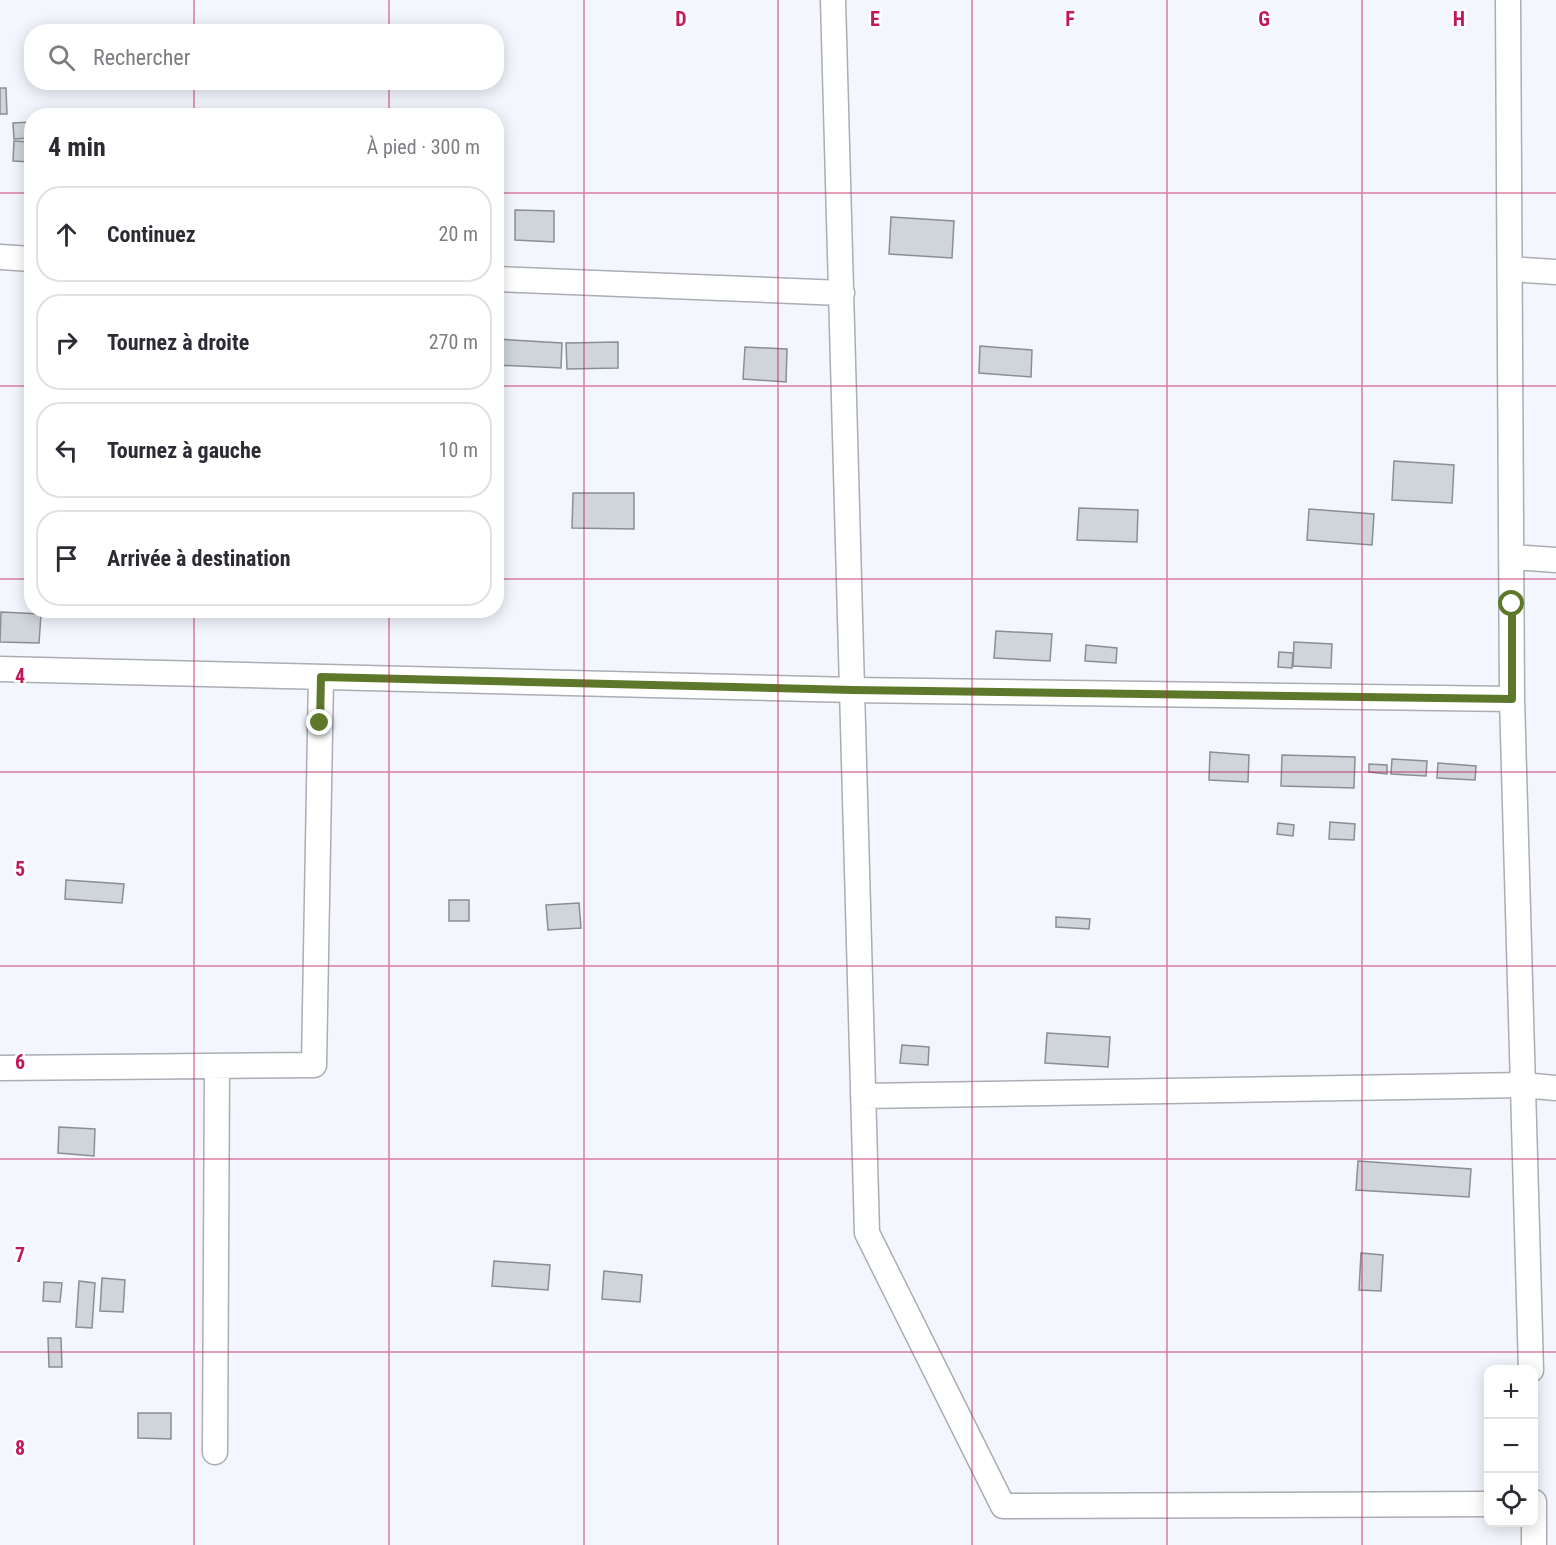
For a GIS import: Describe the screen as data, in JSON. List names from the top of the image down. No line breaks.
{"page":{"search":"Rechercher","heading":["4 min","À pied · 300 m"],"list":[["Continuez","20 m"],["Tournez à droite","270 m"],["Tournez à gauche","10 m"],"Arrivée à destination"],"map_buttons":["+","−"]},"grid":{"columns":["D","E","F","G","H"],"rows":["4","5","6","7","8"]}}
